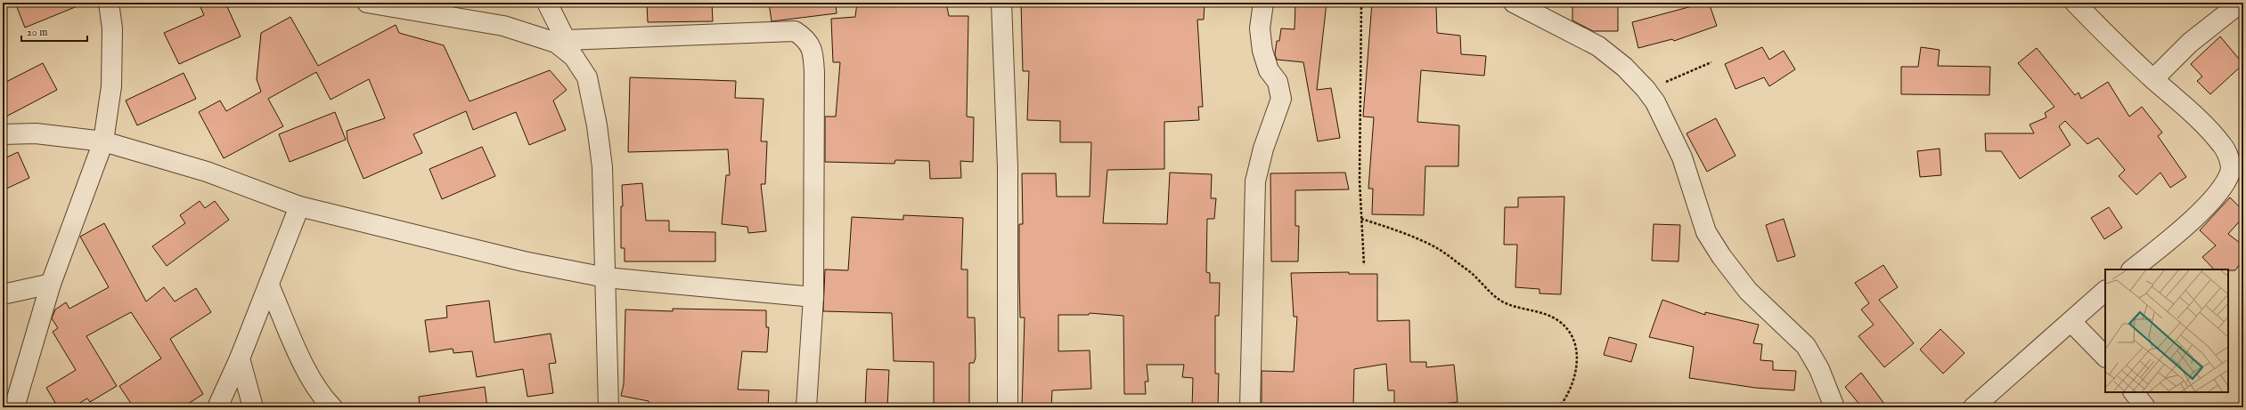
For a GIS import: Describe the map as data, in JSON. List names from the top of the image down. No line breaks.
{"scale_bar":"20 m"}
